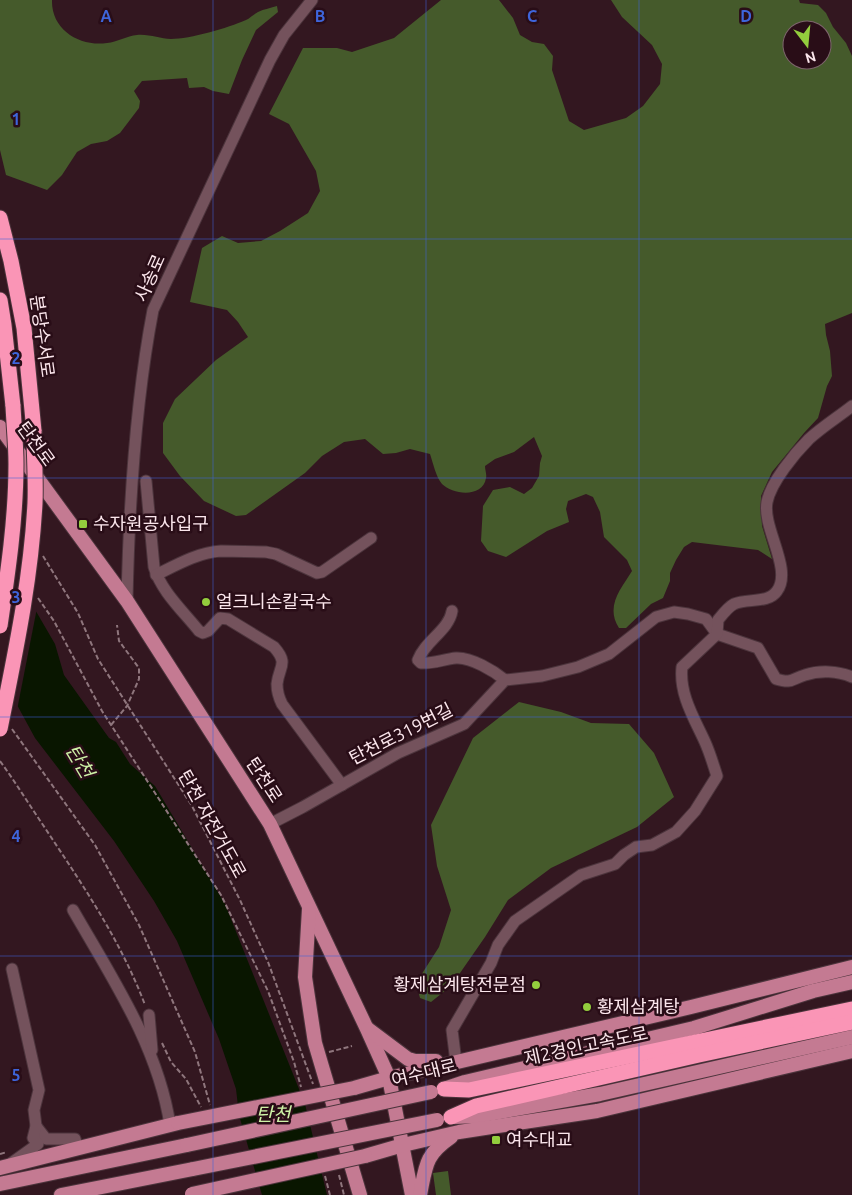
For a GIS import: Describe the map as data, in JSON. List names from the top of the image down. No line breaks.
{"streets":{"highway":["분당수서로","제2경인고속도로"],"main road":["탄천로","여수대로"],"street":["사송로","탄천로319번길"],"path":["탄천 자전거도로"]},"crossings":[["사송로","탄천로"],["탄천로","탄천로319번길"],["제2경인고속도로","여수대로"]],"water":["탄천"],"places":{"transit":["수자원공사입구","여수대교"],"other":["얼크니손칼국수","황제삼계탕전문점","황제삼계탕"]},"north":"bottom","grid":{"columns":["A","B","C","D"],"rows":["1","2","3","4","5"]}}
